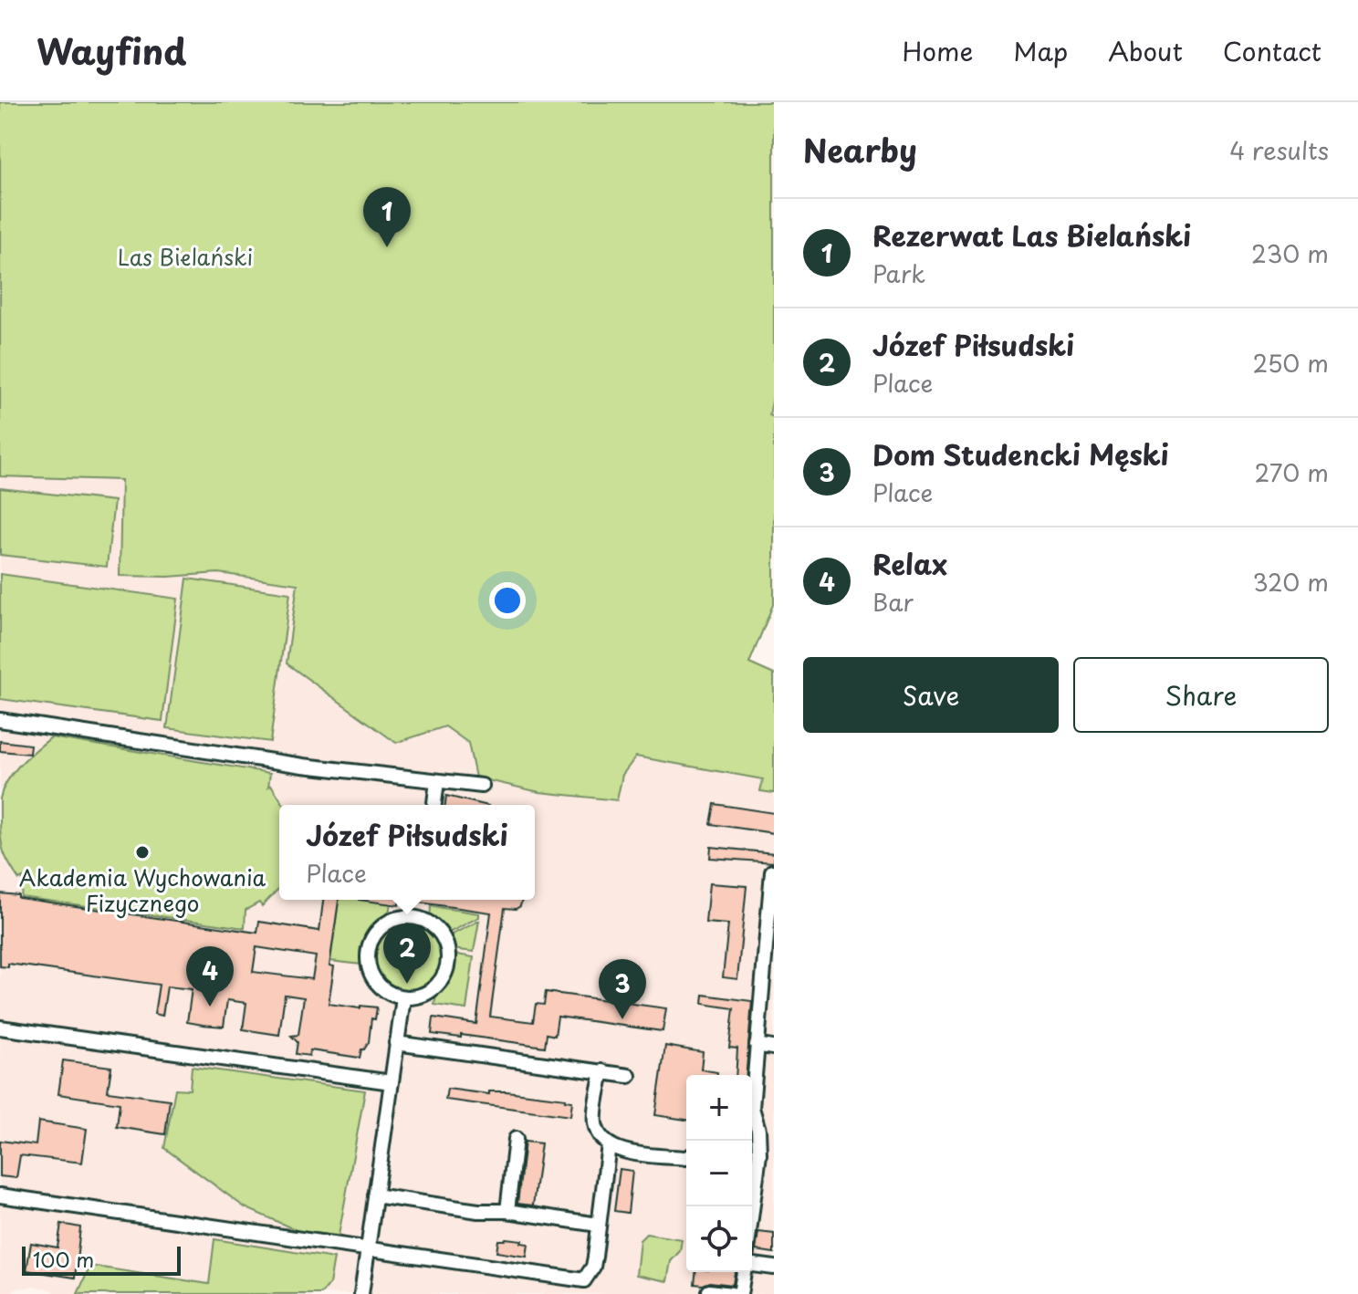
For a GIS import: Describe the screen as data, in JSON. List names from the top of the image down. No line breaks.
{"parks":["Las Bielański"],"places":["Akademia Wychowania Fizycznego"],"scale_bar":"100 m","page":{"header":"Wayfind","nav":["Home","Map","About","Contact"],"heading":["Nearby","4 results"],"pins":["1","2","4","3"],"list":[{"mark":"1","name":"Rezerwat Las Bielański","note":"Park","value":"230 m"},{"mark":"2","name":"Józef Piłsudski","note":"Place","value":"250 m"},{"mark":"3","name":"Dom Studencki Męski","note":"Place","value":"270 m"},{"mark":"4","name":"Relax","note":"Bar","value":"320 m"}],"buttons":["Save","Share"],"popup":["Józef Piłsudski","Place"],"map_buttons":["+","−"],"scale":"100 m"}}
